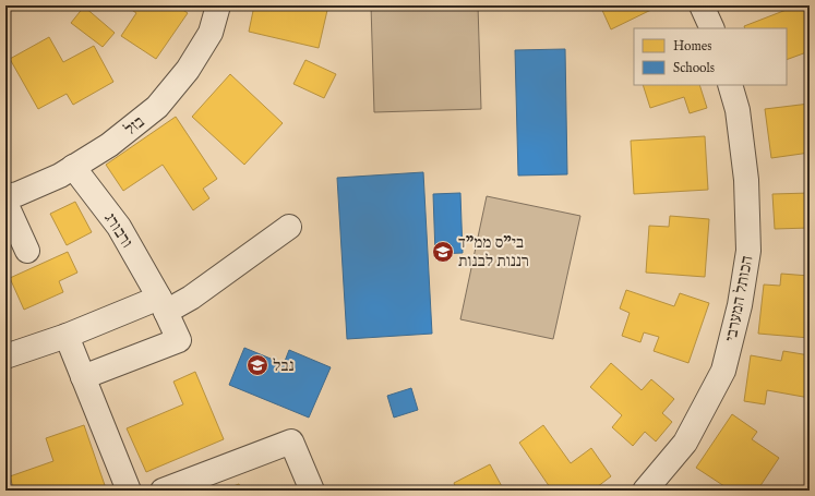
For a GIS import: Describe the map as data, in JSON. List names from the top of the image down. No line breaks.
{"streets":{"street":["בזל","ורבורג","הכותל המערבי"]},"crossings":[["בזל","ורבורג"]],"places":{"school or university":["בי\"ס ממ\"ד רננות לבנות","נבל"]},"legend":["Homes","Schools"]}
